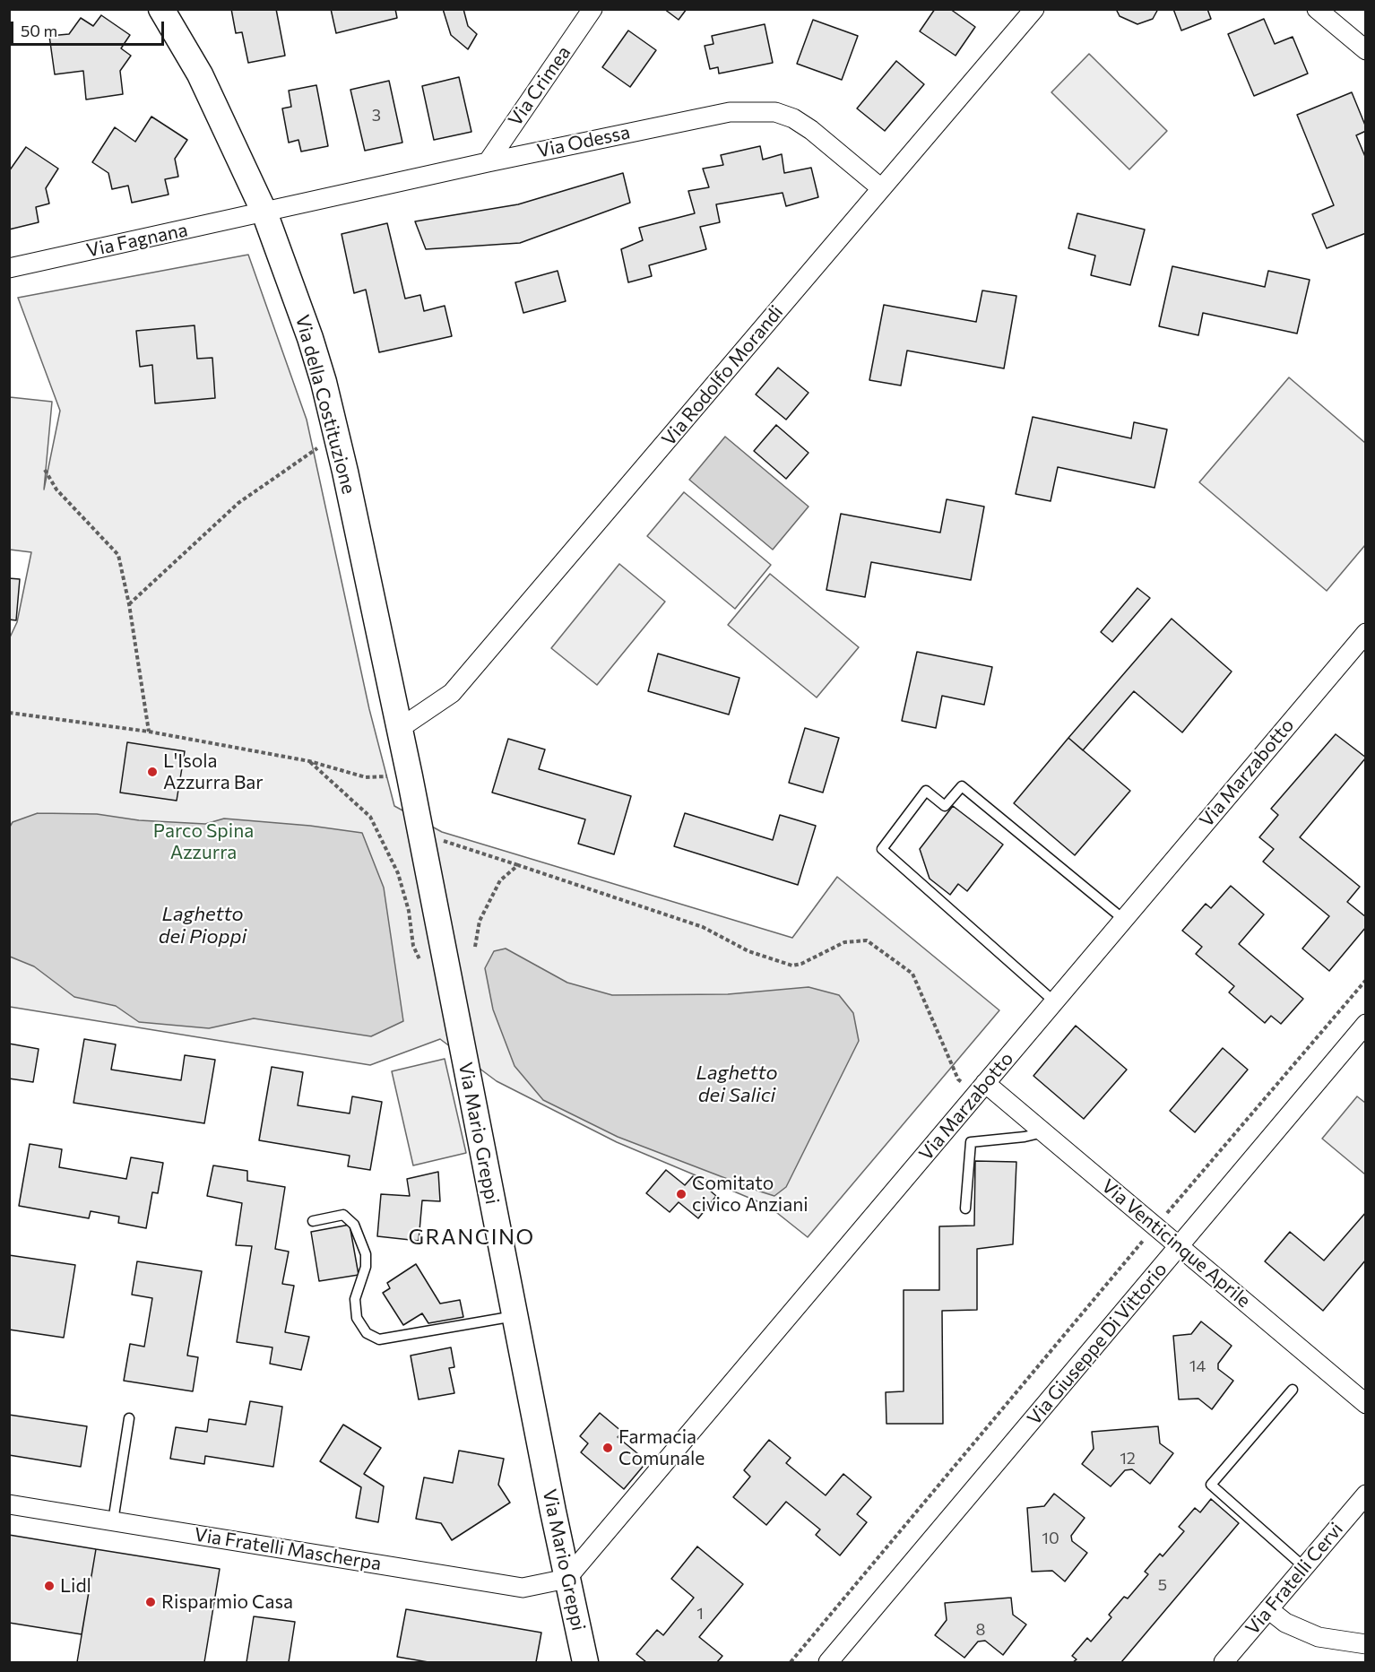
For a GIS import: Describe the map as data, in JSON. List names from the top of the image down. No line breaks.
{"streets":{"main road":["Via della Costituzione","Via Mario Greppi"],"street":["Via Crimea","Via Odessa","Via Fagnana","Via Rodolfo Morandi","Via Marzabotto","Via Venticinque Aprile","Via Giuseppe Di Vittorio","Via Fratelli Mascherpa","Via Fratelli Cervi"]},"crossings":[["Via Crimea","Via Odessa"],["Via Odessa","Via Fagnana"],["Via Odessa","Via Rodolfo Morandi"],["Via Odessa","Via della Costituzione"],["Via Fagnana","Via della Costituzione"],["Via Rodolfo Morandi","Via della Costituzione"],["Via Rodolfo Morandi","Via Mario Greppi"],["Via della Costituzione","Via Mario Greppi"],["Via Marzabotto","Via Mario Greppi"],["Via Marzabotto","Via Venticinque Aprile"],["Via Marzabotto","Via Fratelli Mascherpa"],["Via Mario Greppi","Via Fratelli Mascherpa"],["Via Venticinque Aprile","Via Giuseppe Di Vittorio"]],"districts":["GRANCINO"],"water":["Laghetto dei Pioppi","Laghetto dei Salici"],"parks":["Parco Spina Azzurra"],"places":["L'Isola Azzurra Bar","Comitato civico Anziani","Farmacia Comunale","Lidl","Risparmio Casa"],"house_numbers":["3","14","12","10","5","1","8"],"scale_bar":"50 m"}
